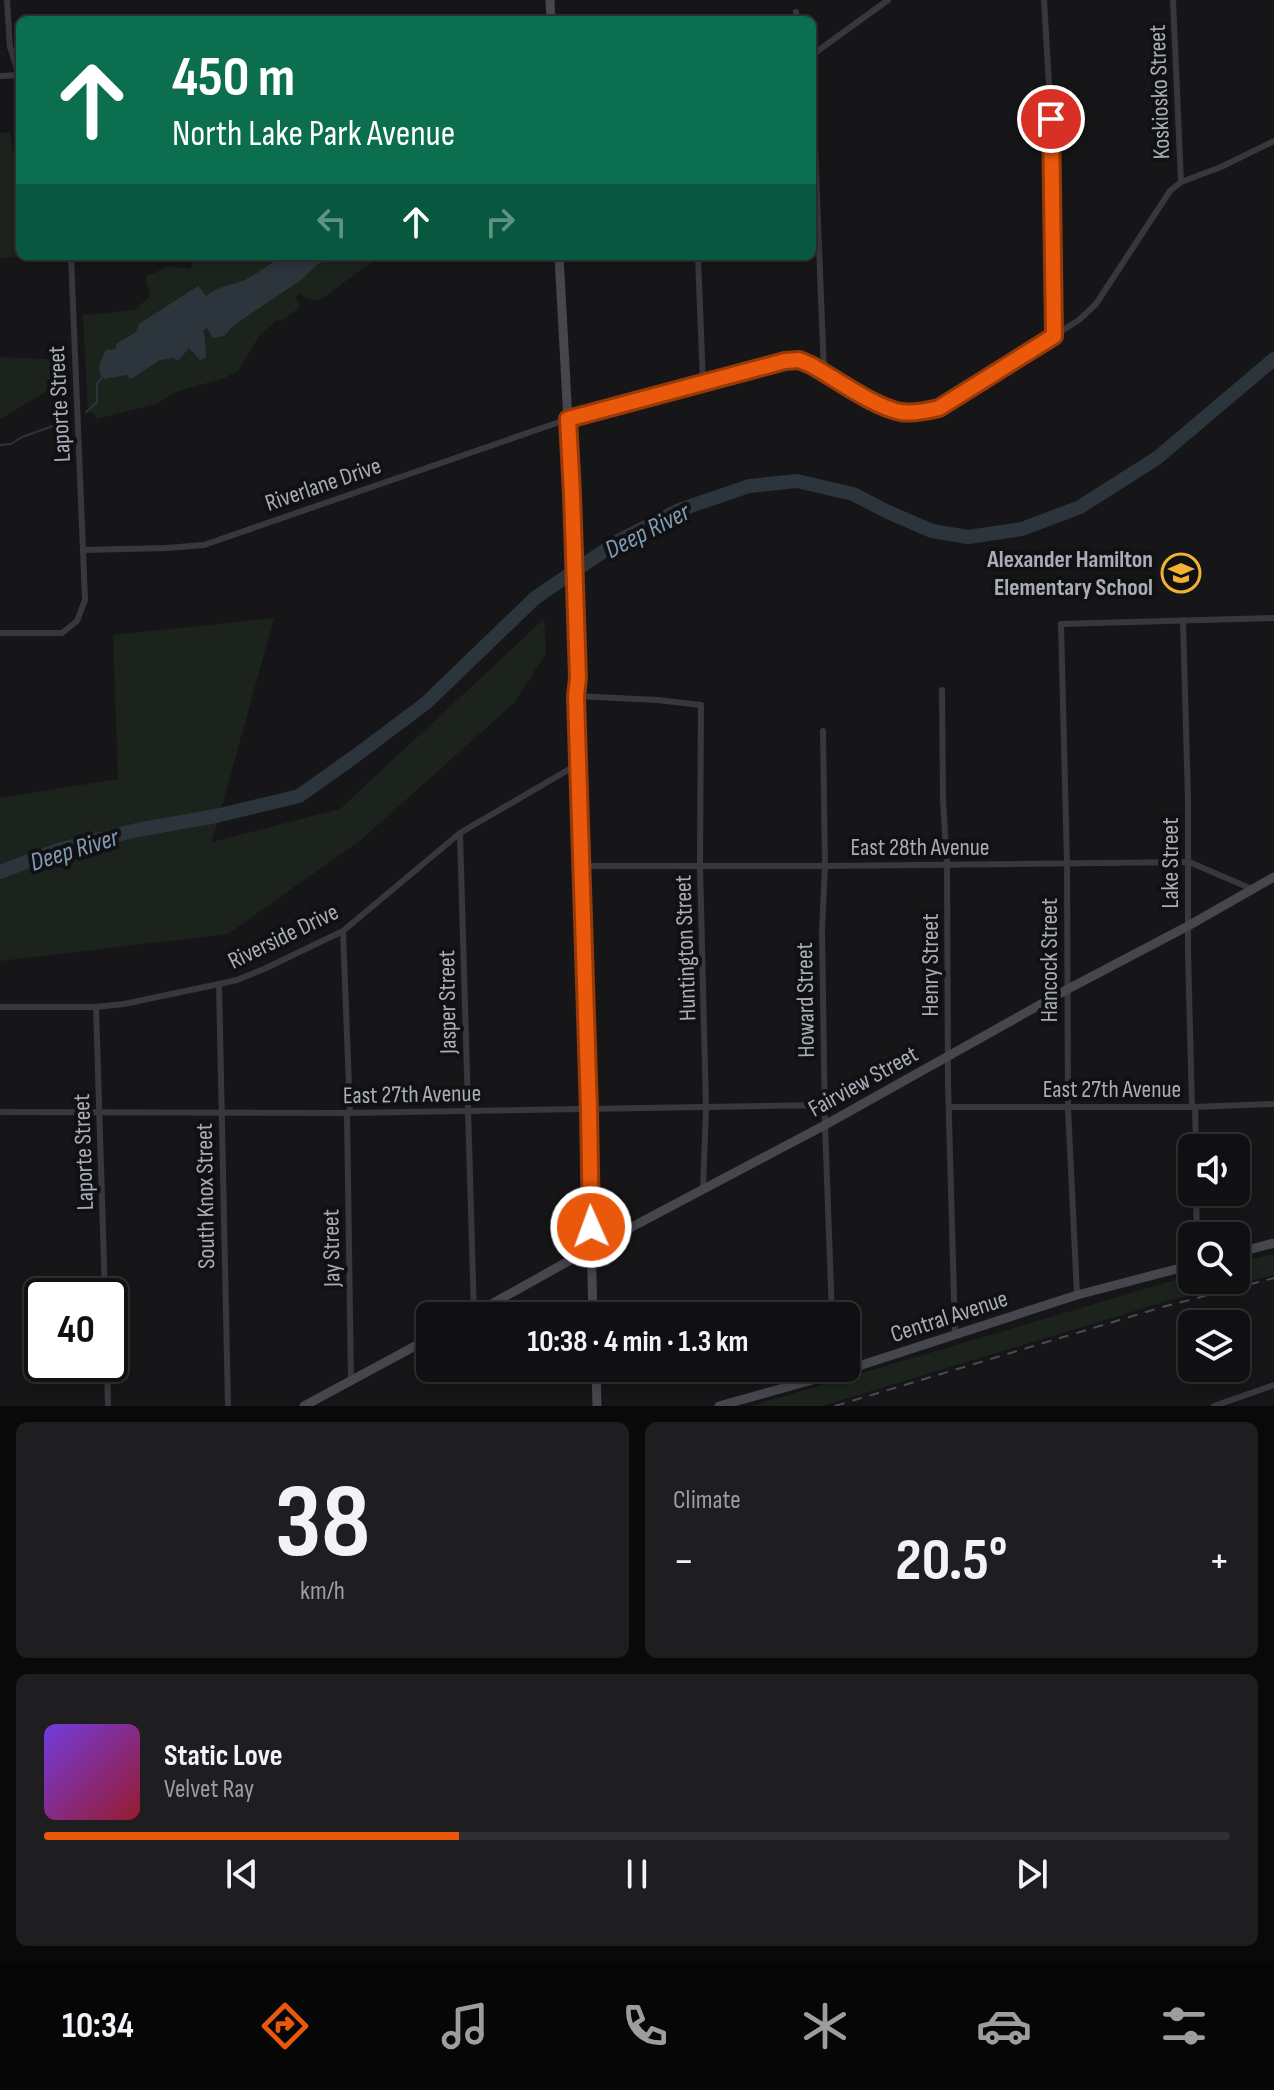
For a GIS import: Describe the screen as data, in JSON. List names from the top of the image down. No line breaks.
{"streets":{"street":["Koskiosko Street","Laporte Street","Riverlane Drive","East 28th Avenue","Lake Street","Riverside Drive","Huntington Street","Hancock Street","Henry Street","Howard Street","Jasper Street","Fairview Street","East 27th Avenue","South Knox Street","Jay Street","Central Avenue"]},"crossings":[["Koskiosko Street","Riverlane Drive"],["Laporte Street","Riverlane Drive"],["Laporte Street","Riverside Drive"],["Laporte Street","East 27th Avenue"],["East 28th Avenue","Lake Street"],["East 28th Avenue","Huntington Street"],["East 28th Avenue","Hancock Street"],["East 28th Avenue","Henry Street"],["East 28th Avenue","Howard Street"],["East 28th Avenue","Fairview Street"],["Lake Street","Hancock Street"],["Lake Street","Fairview Street"],["Lake Street","East 27th Avenue"],["Riverside Drive","Jasper Street"],["Riverside Drive","South Knox Street"],["Riverside Drive","Jay Street"],["Huntington Street","Fairview Street"],["Huntington Street","East 27th Avenue"],["Hancock Street","Fairview Street"],["Hancock Street","East 27th Avenue"],["Hancock Street","Central Avenue"],["Henry Street","Fairview Street"],["Henry Street","East 27th Avenue"],["Henry Street","Central Avenue"],["Howard Street","Fairview Street"],["Howard Street","East 27th Avenue"],["Jasper Street","East 27th Avenue"],["East 27th Avenue","South Knox Street"],["East 27th Avenue","Jay Street"]],"water":["Deep River"],"places":{"school or university":["Alexander Hamilton Elementary School"]},"page":{"turn":["450 m","North Lake Park Avenue"],"limit":"40","trip":"10:38 · 4 min · 1.3 km","tile":[["38","km/h"],"Climate"],"heat":["−","20.5°","+"],"song":["Static Love","Velvet Ray"],"tabs":"10:34"}}
